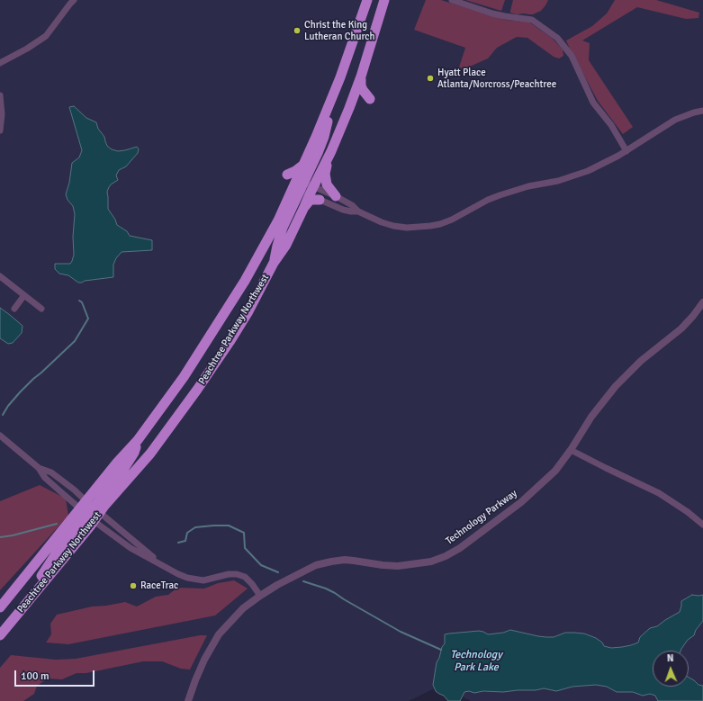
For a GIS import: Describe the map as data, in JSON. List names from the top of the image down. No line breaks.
{"streets":{"highway":["Peachtree Parkway Northwest"],"street":["Technology Parkway"]},"water":["Technology Park Lake"],"places":["Christ the King Lutheran Church","Hyatt Place Atlanta/Norcross/Peachtree","RaceTrac"],"scale_bar":"100 m","north":"top"}
